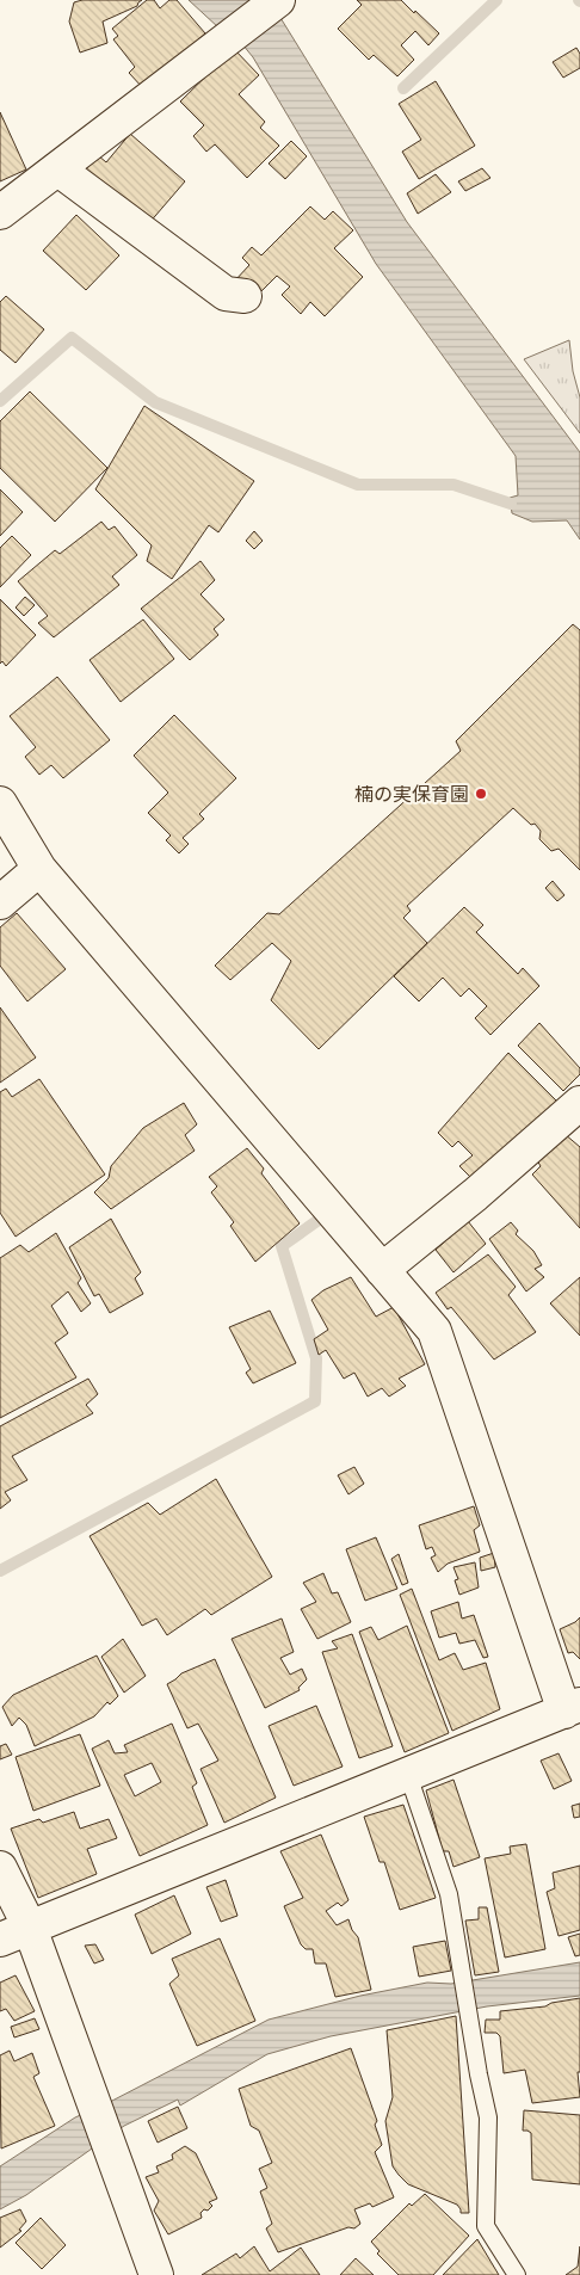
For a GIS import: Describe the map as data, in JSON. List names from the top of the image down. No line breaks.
{"places":["楠の実保育園"]}
